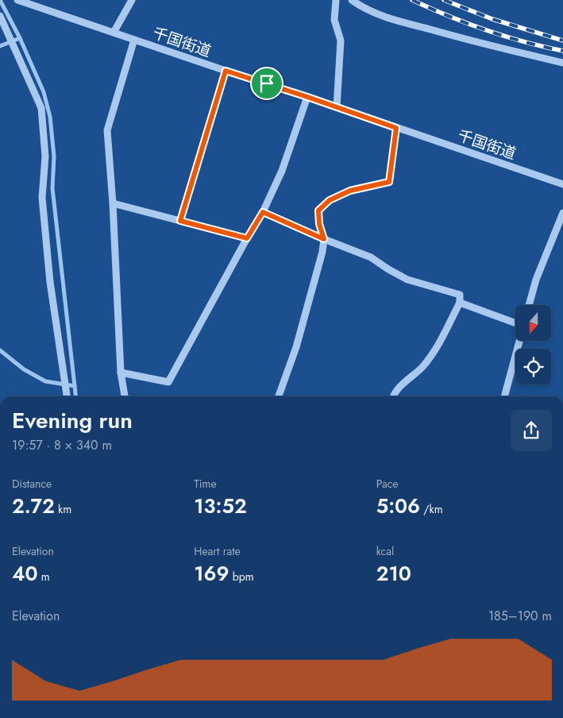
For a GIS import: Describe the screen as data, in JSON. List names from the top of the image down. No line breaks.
{"streets":{"street":["千国街道"]},"north":"bottom","page":{"heading":["Evening run","19:57 · 8 × 340 m"],"stats":[["Distance","2.72 km"],["Time","13:52"],["Pace","5:06 /km"],["Elevation","40 m"],["Heart rate","169 bpm"],["kcal","210"]],"chart":["Elevation","185–190 m"]}}
